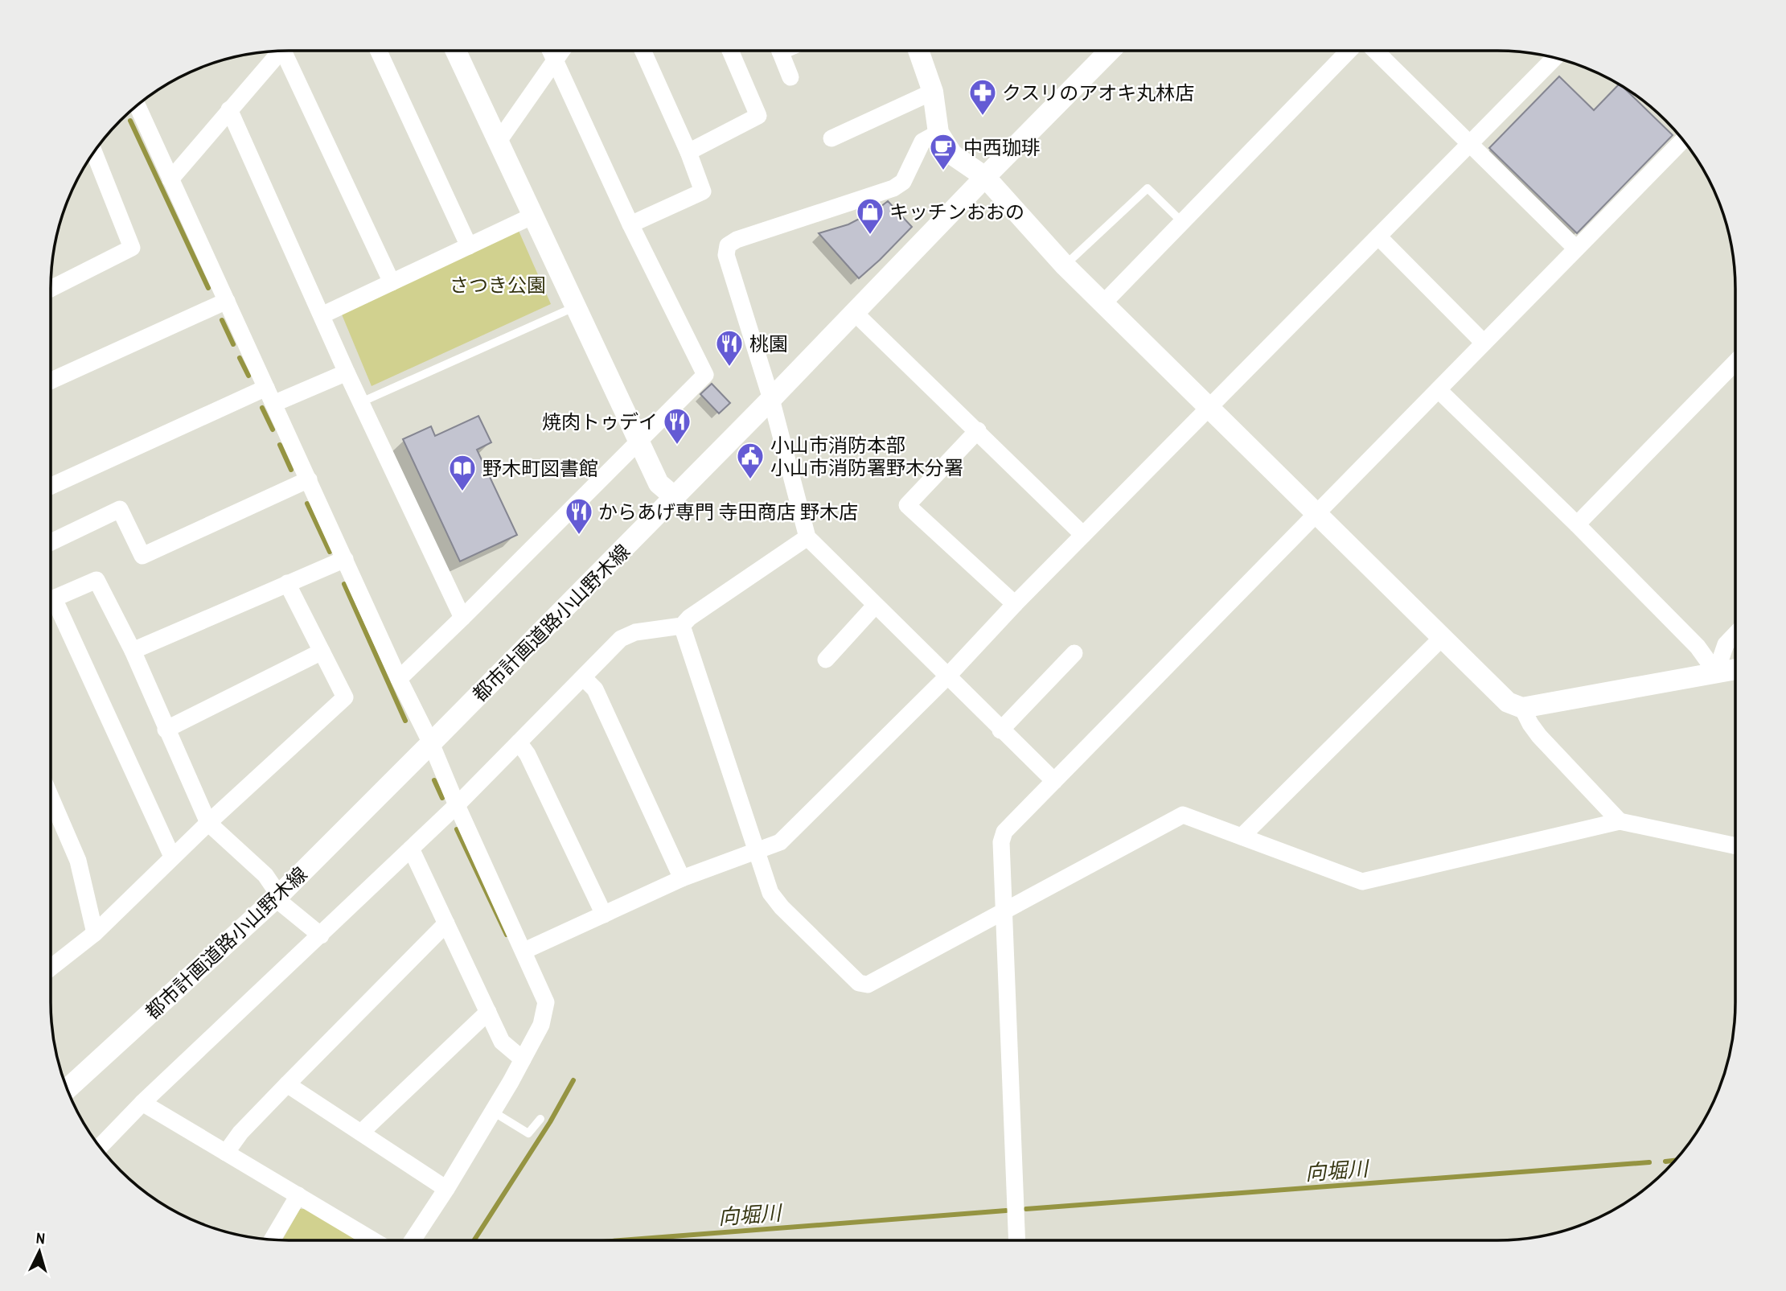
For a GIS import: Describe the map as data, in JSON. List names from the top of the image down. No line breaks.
{"streets":{"street":["都市計画道路小山野木線"]},"water":["向堀川"],"parks":["さつき公園"],"places":{"pharmacy":["クスリのアオキ丸林店"],"cafe":["中西珈琲"],"shop":["キッチンおおの"],"restaurant":["桃園","焼肉トゥデイ","からあげ専門 寺田商店 野木店"],"public building":["小山市消防本部 小山市消防署野木分署"],"library":["野木町図書館"]},"north":"top"}
